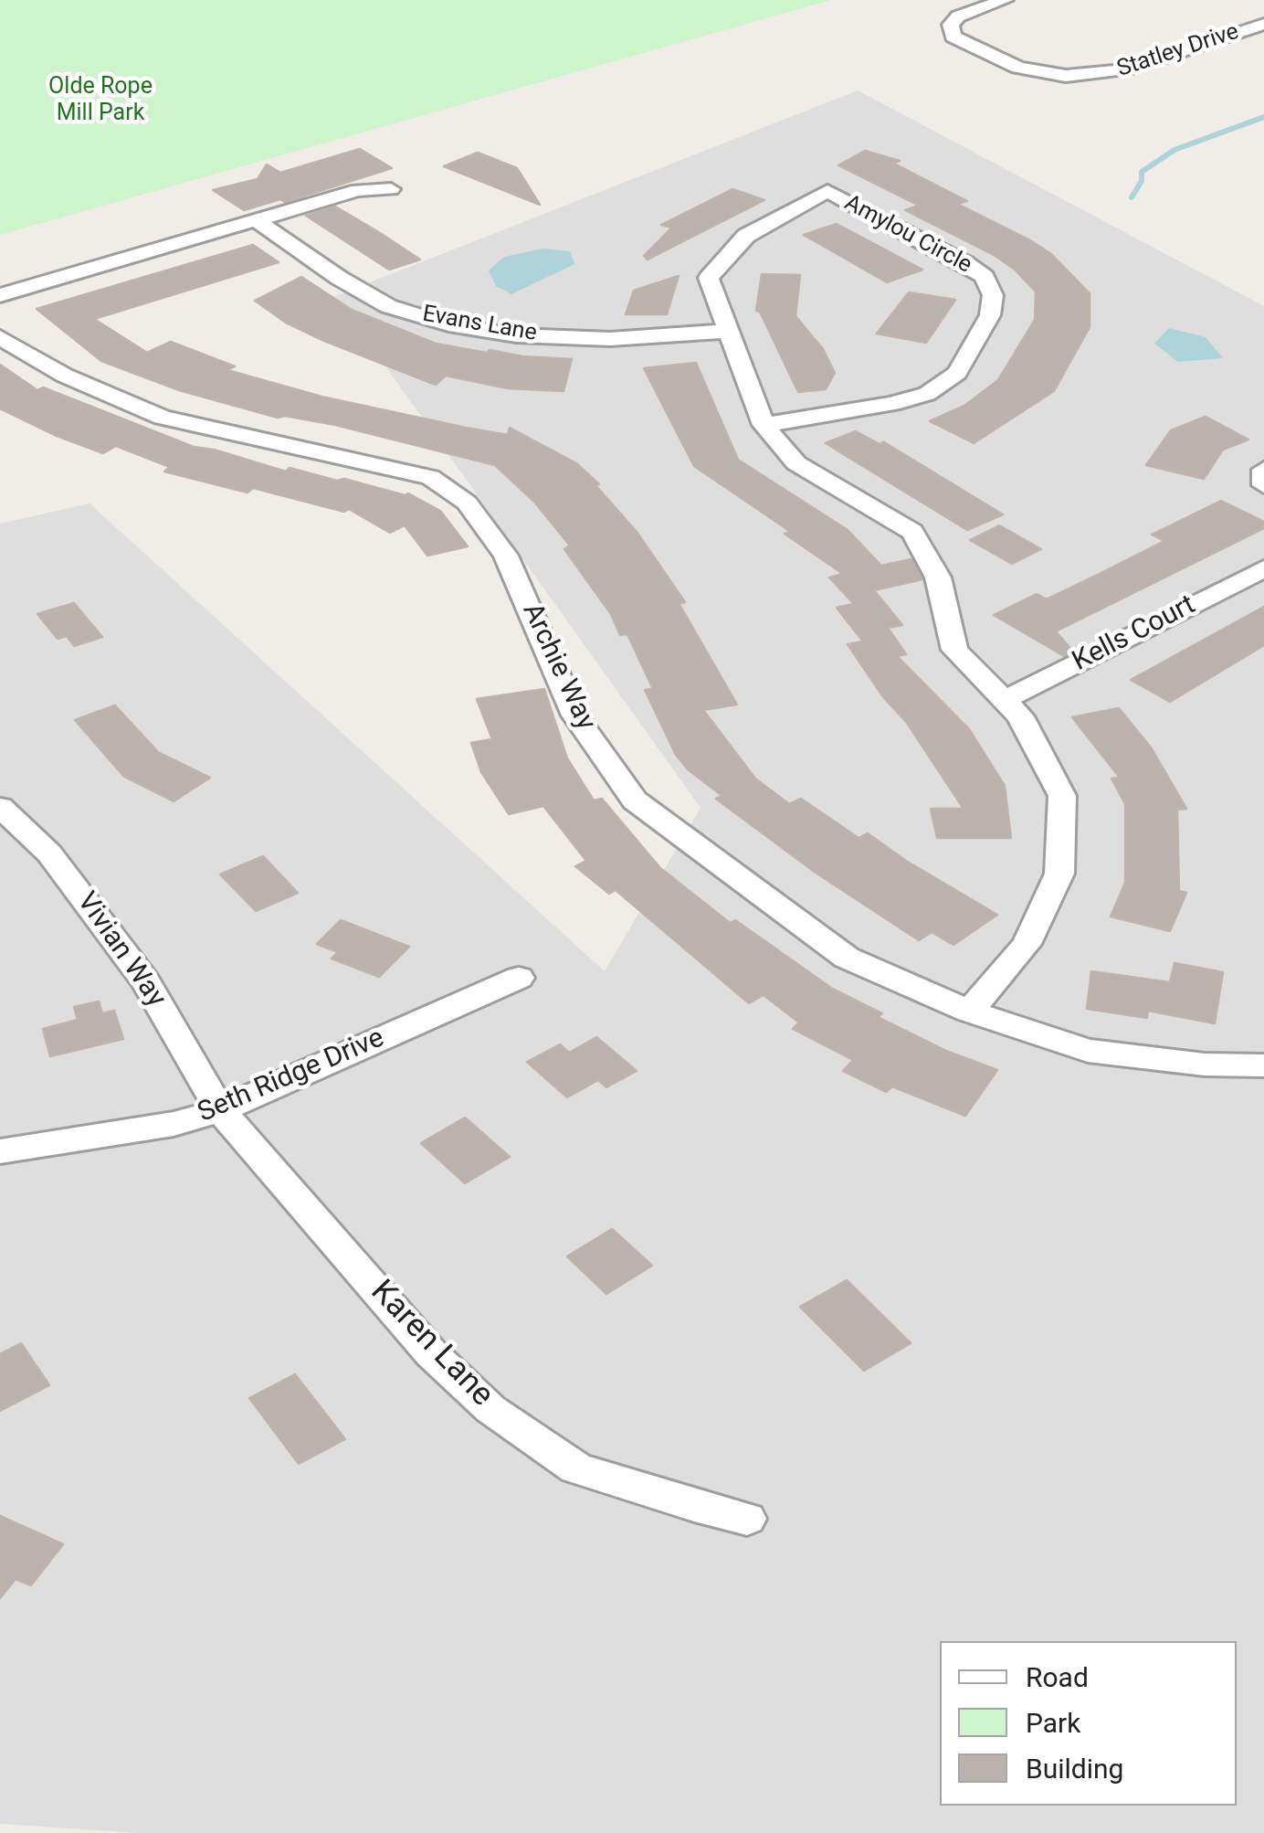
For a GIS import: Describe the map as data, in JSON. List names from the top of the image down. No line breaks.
{"streets":{"street":["Statley Drive","Amylou Circle","Evans Lane","Kells Court","Archie Way","Vivian Way","Seth Ridge Drive","Karen Lane"]},"crossings":[["Amylou Circle","Evans Lane"],["Amylou Circle","Kells Court"],["Amylou Circle","Archie Way"],["Vivian Way","Seth Ridge Drive"],["Vivian Way","Karen Lane"],["Seth Ridge Drive","Karen Lane"]],"parks":["Olde Rope Mill Park"],"legend":["Road","Park","Building"]}
